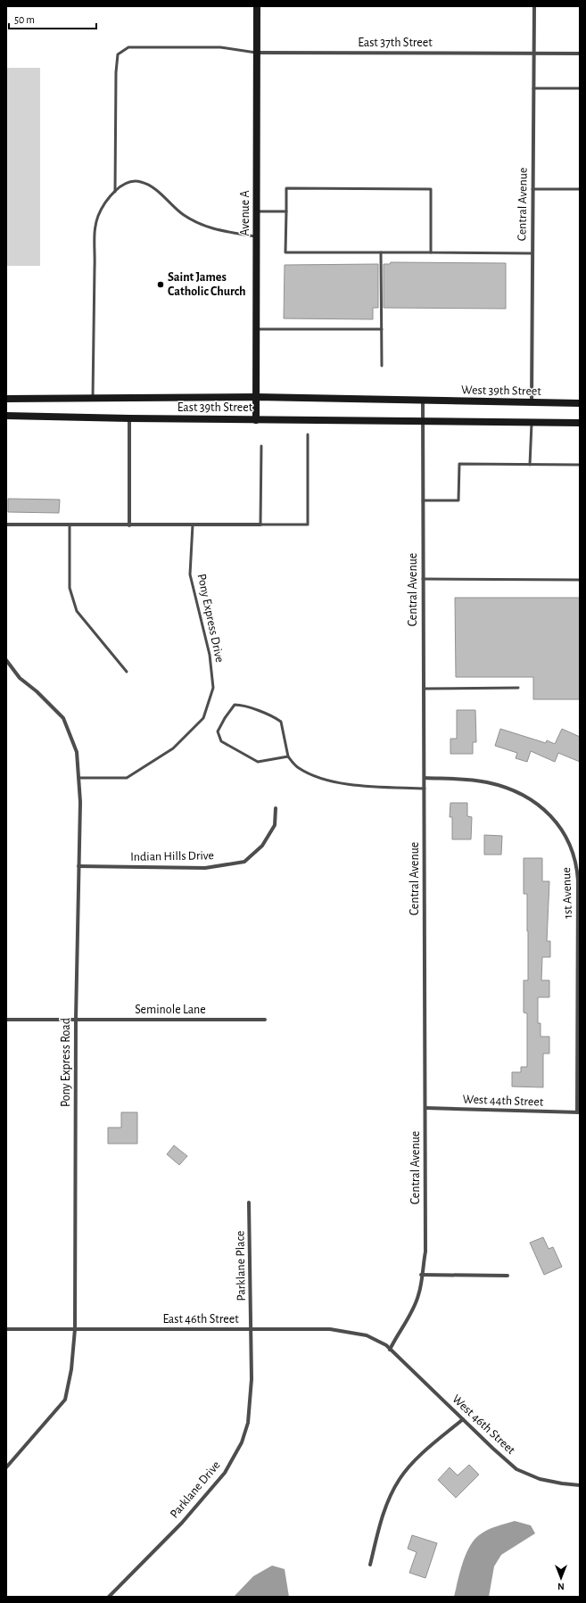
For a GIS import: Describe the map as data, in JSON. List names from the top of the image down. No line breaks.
{"streets":{"main road":["Avenue A","West 39th Street","East 39th Street"],"street":["East 37th Street","Central Avenue","Indian Hills Drive","1st Avenue","Seminole Lane","Pony Express Road","West 44th Street","Parklane Place","East 46th Street","West 46th Street","Parklane Drive"],"lane":["Pony Express Drive"]},"crossings":[["East 37th Street","Central Avenue"],["East 37th Street","Avenue A"],["Central Avenue","West 39th Street"],["Central Avenue","East 39th Street"],["Central Avenue","1st Avenue"],["Central Avenue","West 44th Street"],["Central Avenue","East 46th Street"],["Central Avenue","West 46th Street"],["Avenue A","East 39th Street"],["West 39th Street","East 39th Street"],["Pony Express Drive","Pony Express Road"],["Indian Hills Drive","Pony Express Road"],["1st Avenue","West 44th Street"],["Seminole Lane","Pony Express Road"],["Pony Express Road","East 46th Street"],["Parklane Place","East 46th Street"],["Parklane Place","Parklane Drive"],["East 46th Street","West 46th Street"],["East 46th Street","Parklane Drive"]],"places":["Saint James Catholic Church"],"scale_bar":"50 m","north":"bottom"}
